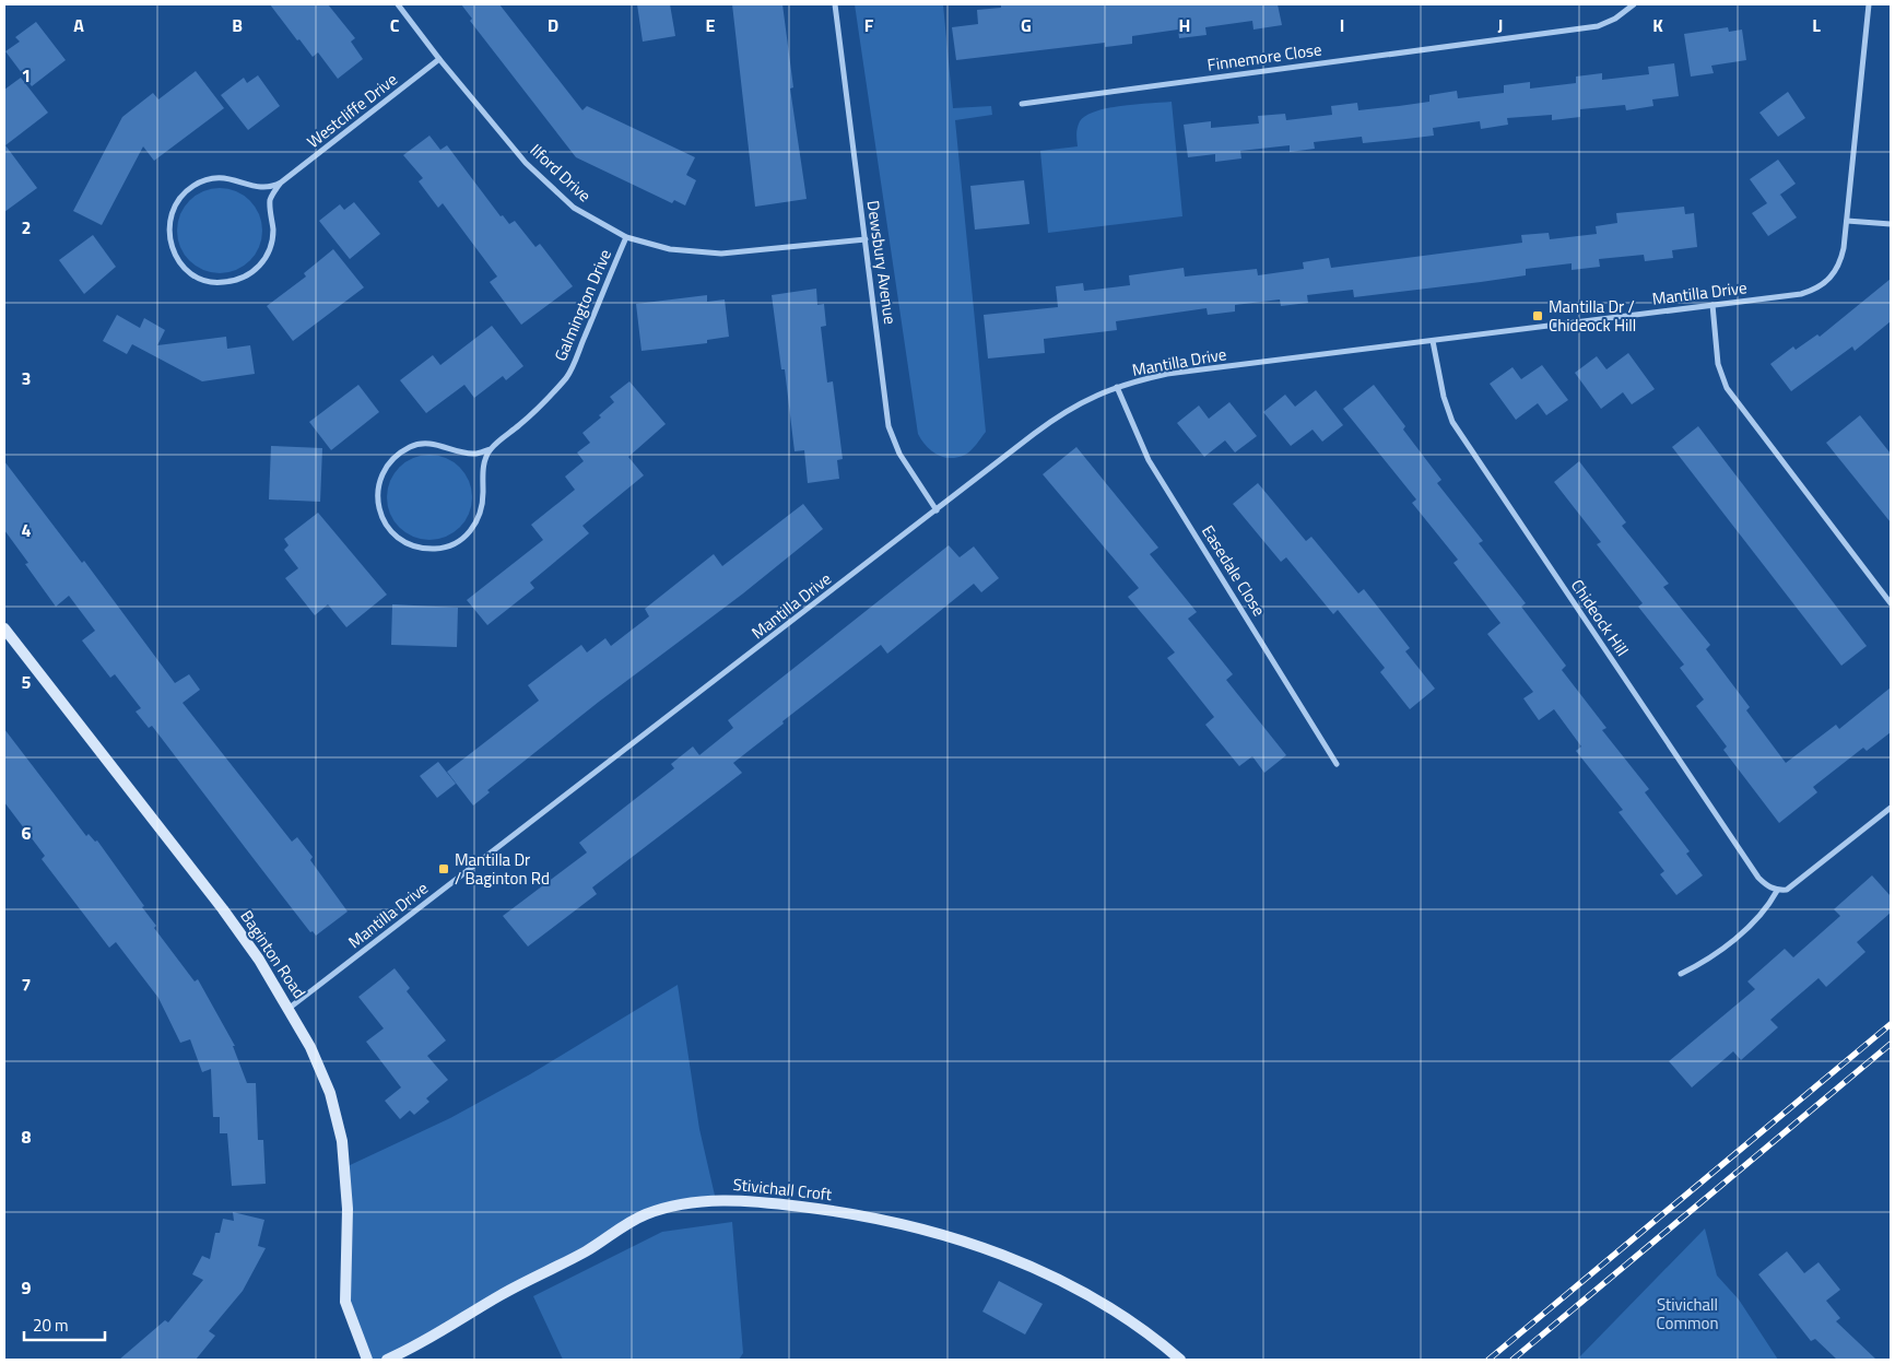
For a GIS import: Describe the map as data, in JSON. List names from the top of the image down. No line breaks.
{"streets":{"street":["Finnemore Close","Westcliffe Drive","Ilford Drive","Dewsbury Avenue","Mantilla Drive","Galmington Drive","Easedale Close","Chideock Hill","Baginton Road","Stivichall Croft"]},"crossings":[["Westcliffe Drive","Ilford Drive"],["Ilford Drive","Dewsbury Avenue"],["Ilford Drive","Galmington Drive"],["Dewsbury Avenue","Mantilla Drive"],["Mantilla Drive","Easedale Close"],["Mantilla Drive","Chideock Hill"],["Mantilla Drive","Baginton Road"]],"parks":["Stivichall Common"],"places":{"transit":["Mantilla Dr / Chideock Hill","Mantilla Dr / Baginton Rd"]},"scale_bar":"20 m","grid":{"columns":["A","B","C","D","E","F","G","H","I","J","K","L"],"rows":["1","2","3","4","5","6","7","8","9"]}}
